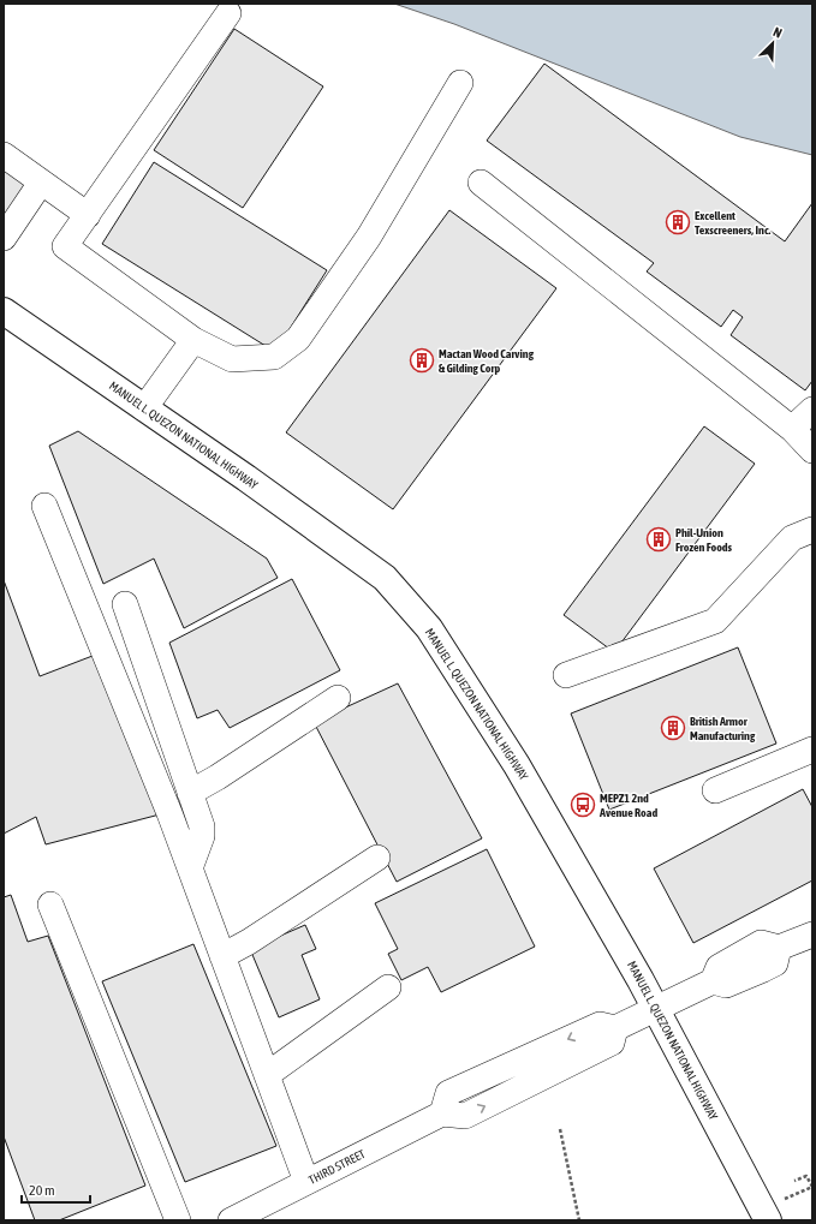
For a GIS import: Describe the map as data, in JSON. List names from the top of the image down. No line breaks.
{"streets":{"main road":["MANUEL L. QUEZON NATIONAL HIGHWAY"],"street":["THIRD STREET"]},"crossings":[["MANUEL L. QUEZON NATIONAL HIGHWAY","THIRD STREET"]],"places":{"building":["Excellent Texscreeners, Inc.","Mactan Wood Carving & Gilding Corp","Phil-Union Frozen Foods","British Armor Manufacturing"],"bus stop":["MEPZ1 2nd Avenue Road"]},"scale_bar":"20 m","north":"top right"}
